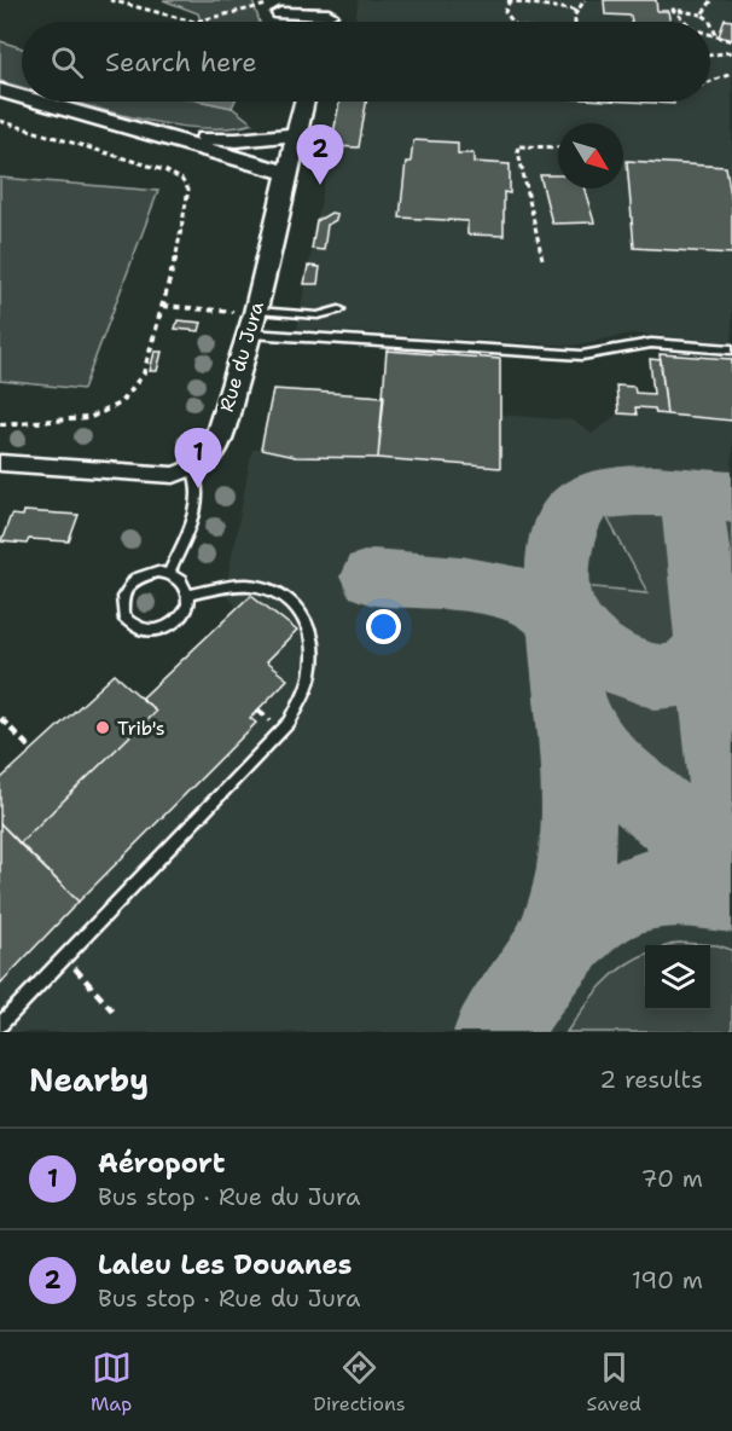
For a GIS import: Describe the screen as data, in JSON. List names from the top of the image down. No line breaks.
{"streets":{"street":["Rue du Jura"]},"places":["Trib's"],"north":"bottom right","page":{"search":"Search here","pins":["2","1"],"heading":["Nearby","2 results"],"list":[{"mark":"1","name":"Aéroport","note":"Bus stop · Rue du Jura","value":"70 m"},{"mark":"2","name":"Laleu Les Douanes","note":"Bus stop · Rue du Jura","value":"190 m"}],"nav":["Map","Directions","Saved"]}}
